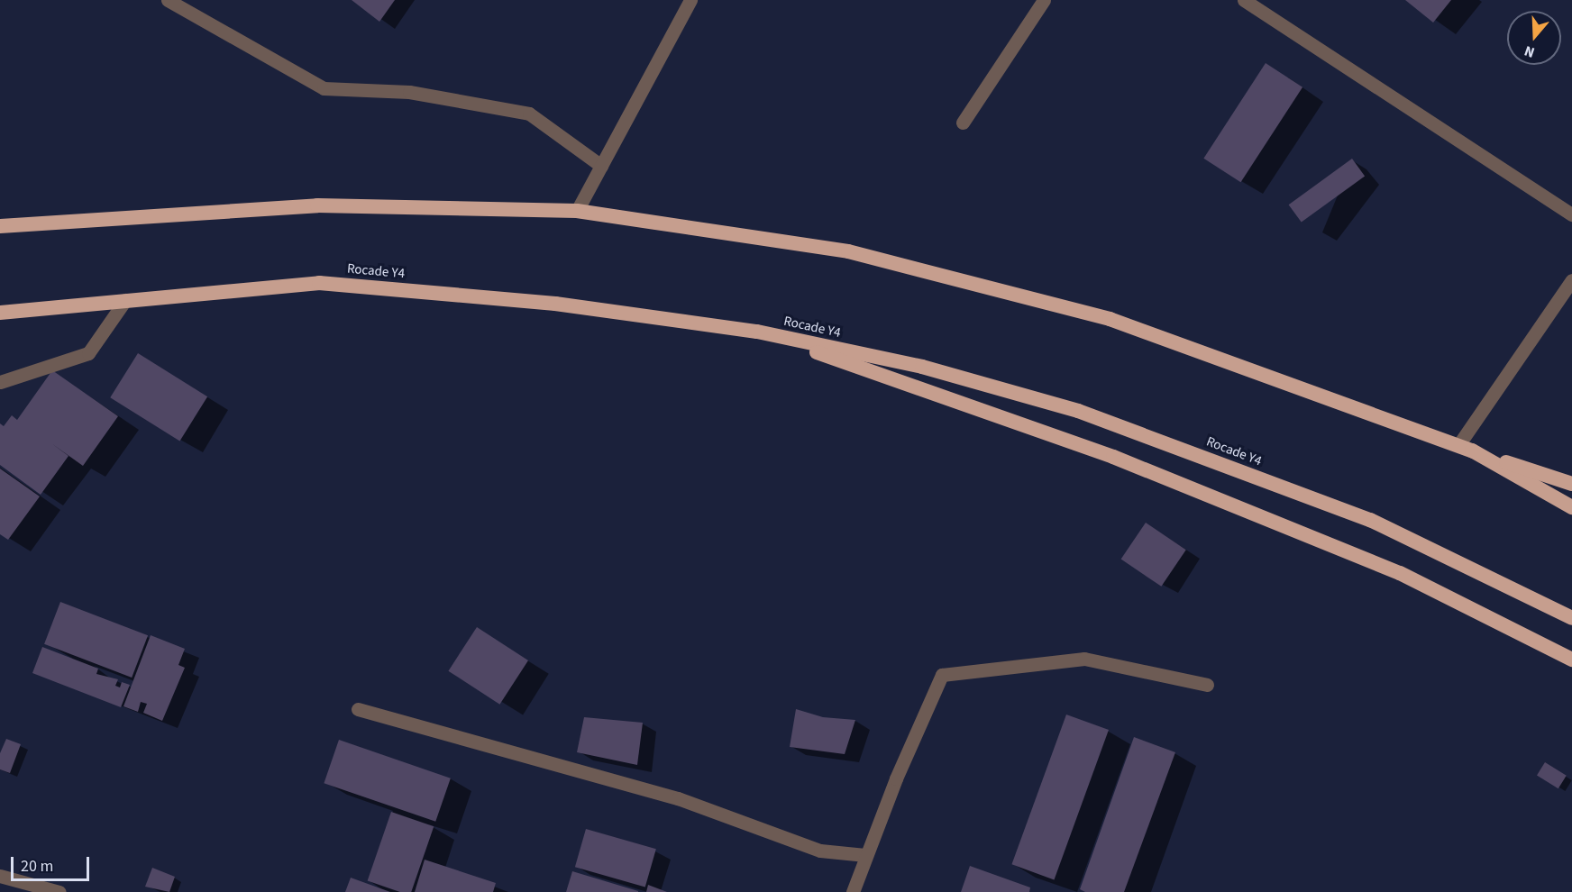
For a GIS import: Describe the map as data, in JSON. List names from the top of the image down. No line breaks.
{"streets":{"highway":["Rocade Y4"]},"scale_bar":"20 m","north":"bottom"}
